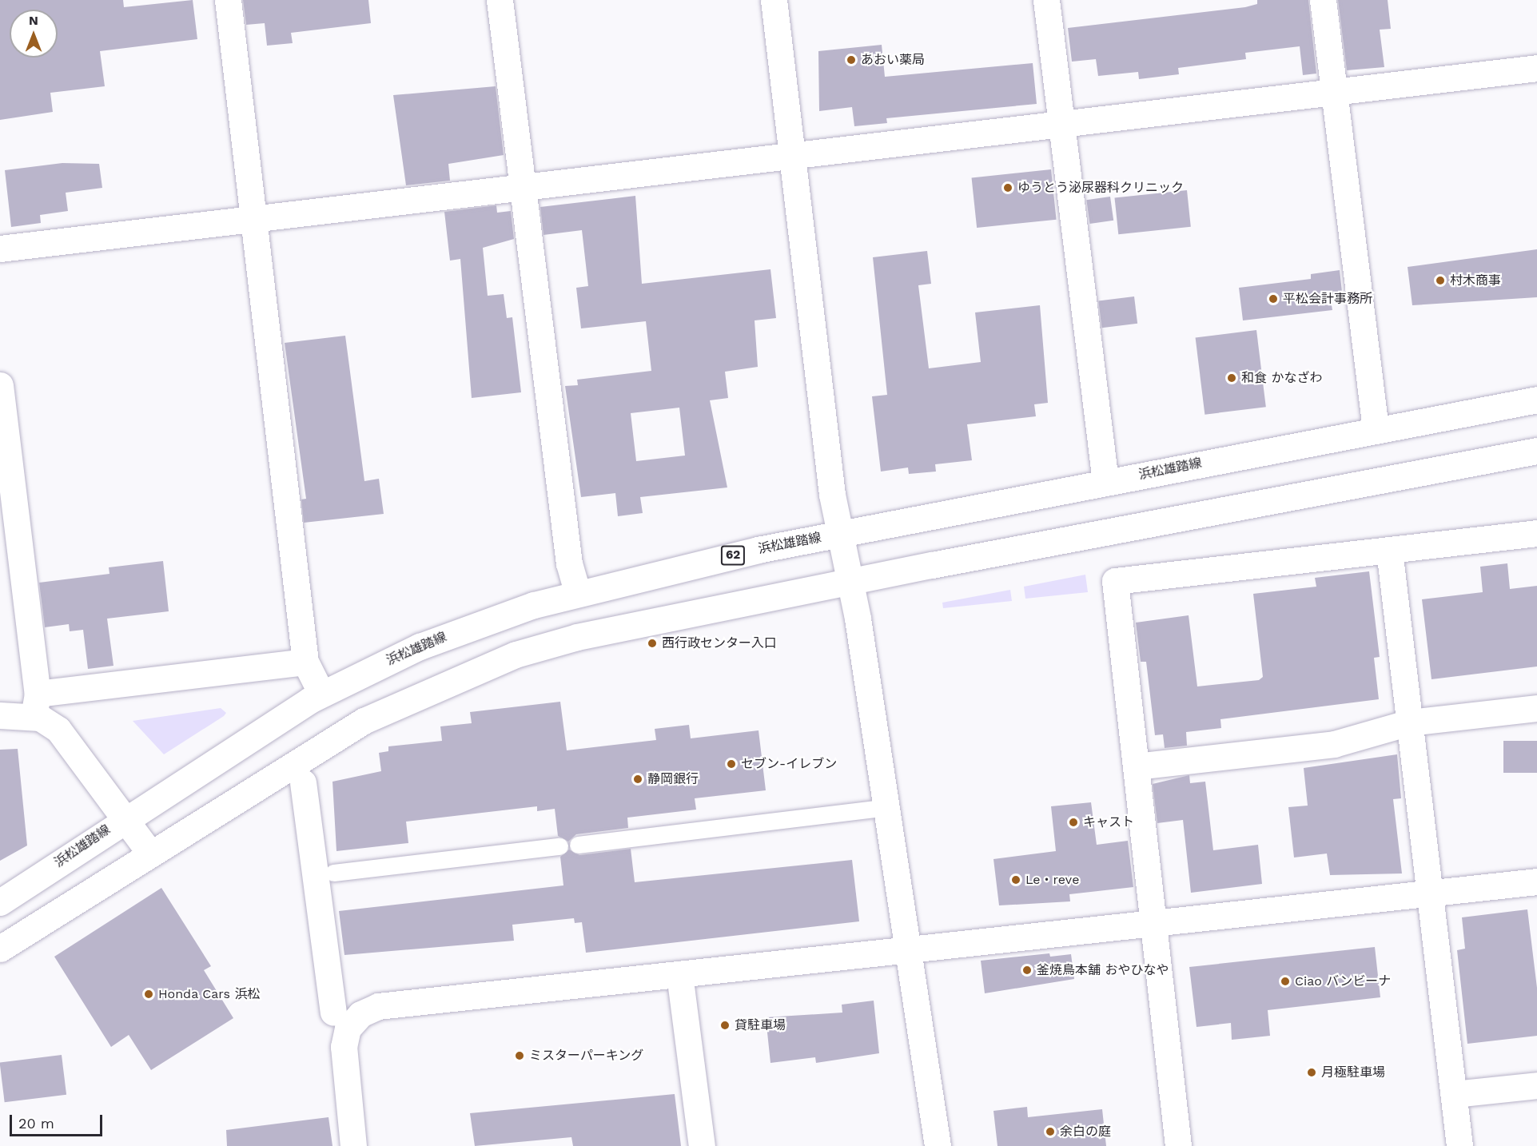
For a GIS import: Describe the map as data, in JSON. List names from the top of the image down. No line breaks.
{"streets":{"street":["浜松雄踏線","62"]},"places":["あおい薬局","ゆうとう泌尿器科クリニック","村木商事","平松会計事務所","和食 かなざわ","西行政センター入口","セブン-イレブン","静岡銀行","キャスト","Le・reve","釜焼鳥本舗 おやひなや","Ciao バンビーナ","Honda Cars 浜松","貸駐車場","ミスターパーキング","月極駐車場","余白の庭"],"scale_bar":"20 m","north":"top"}
